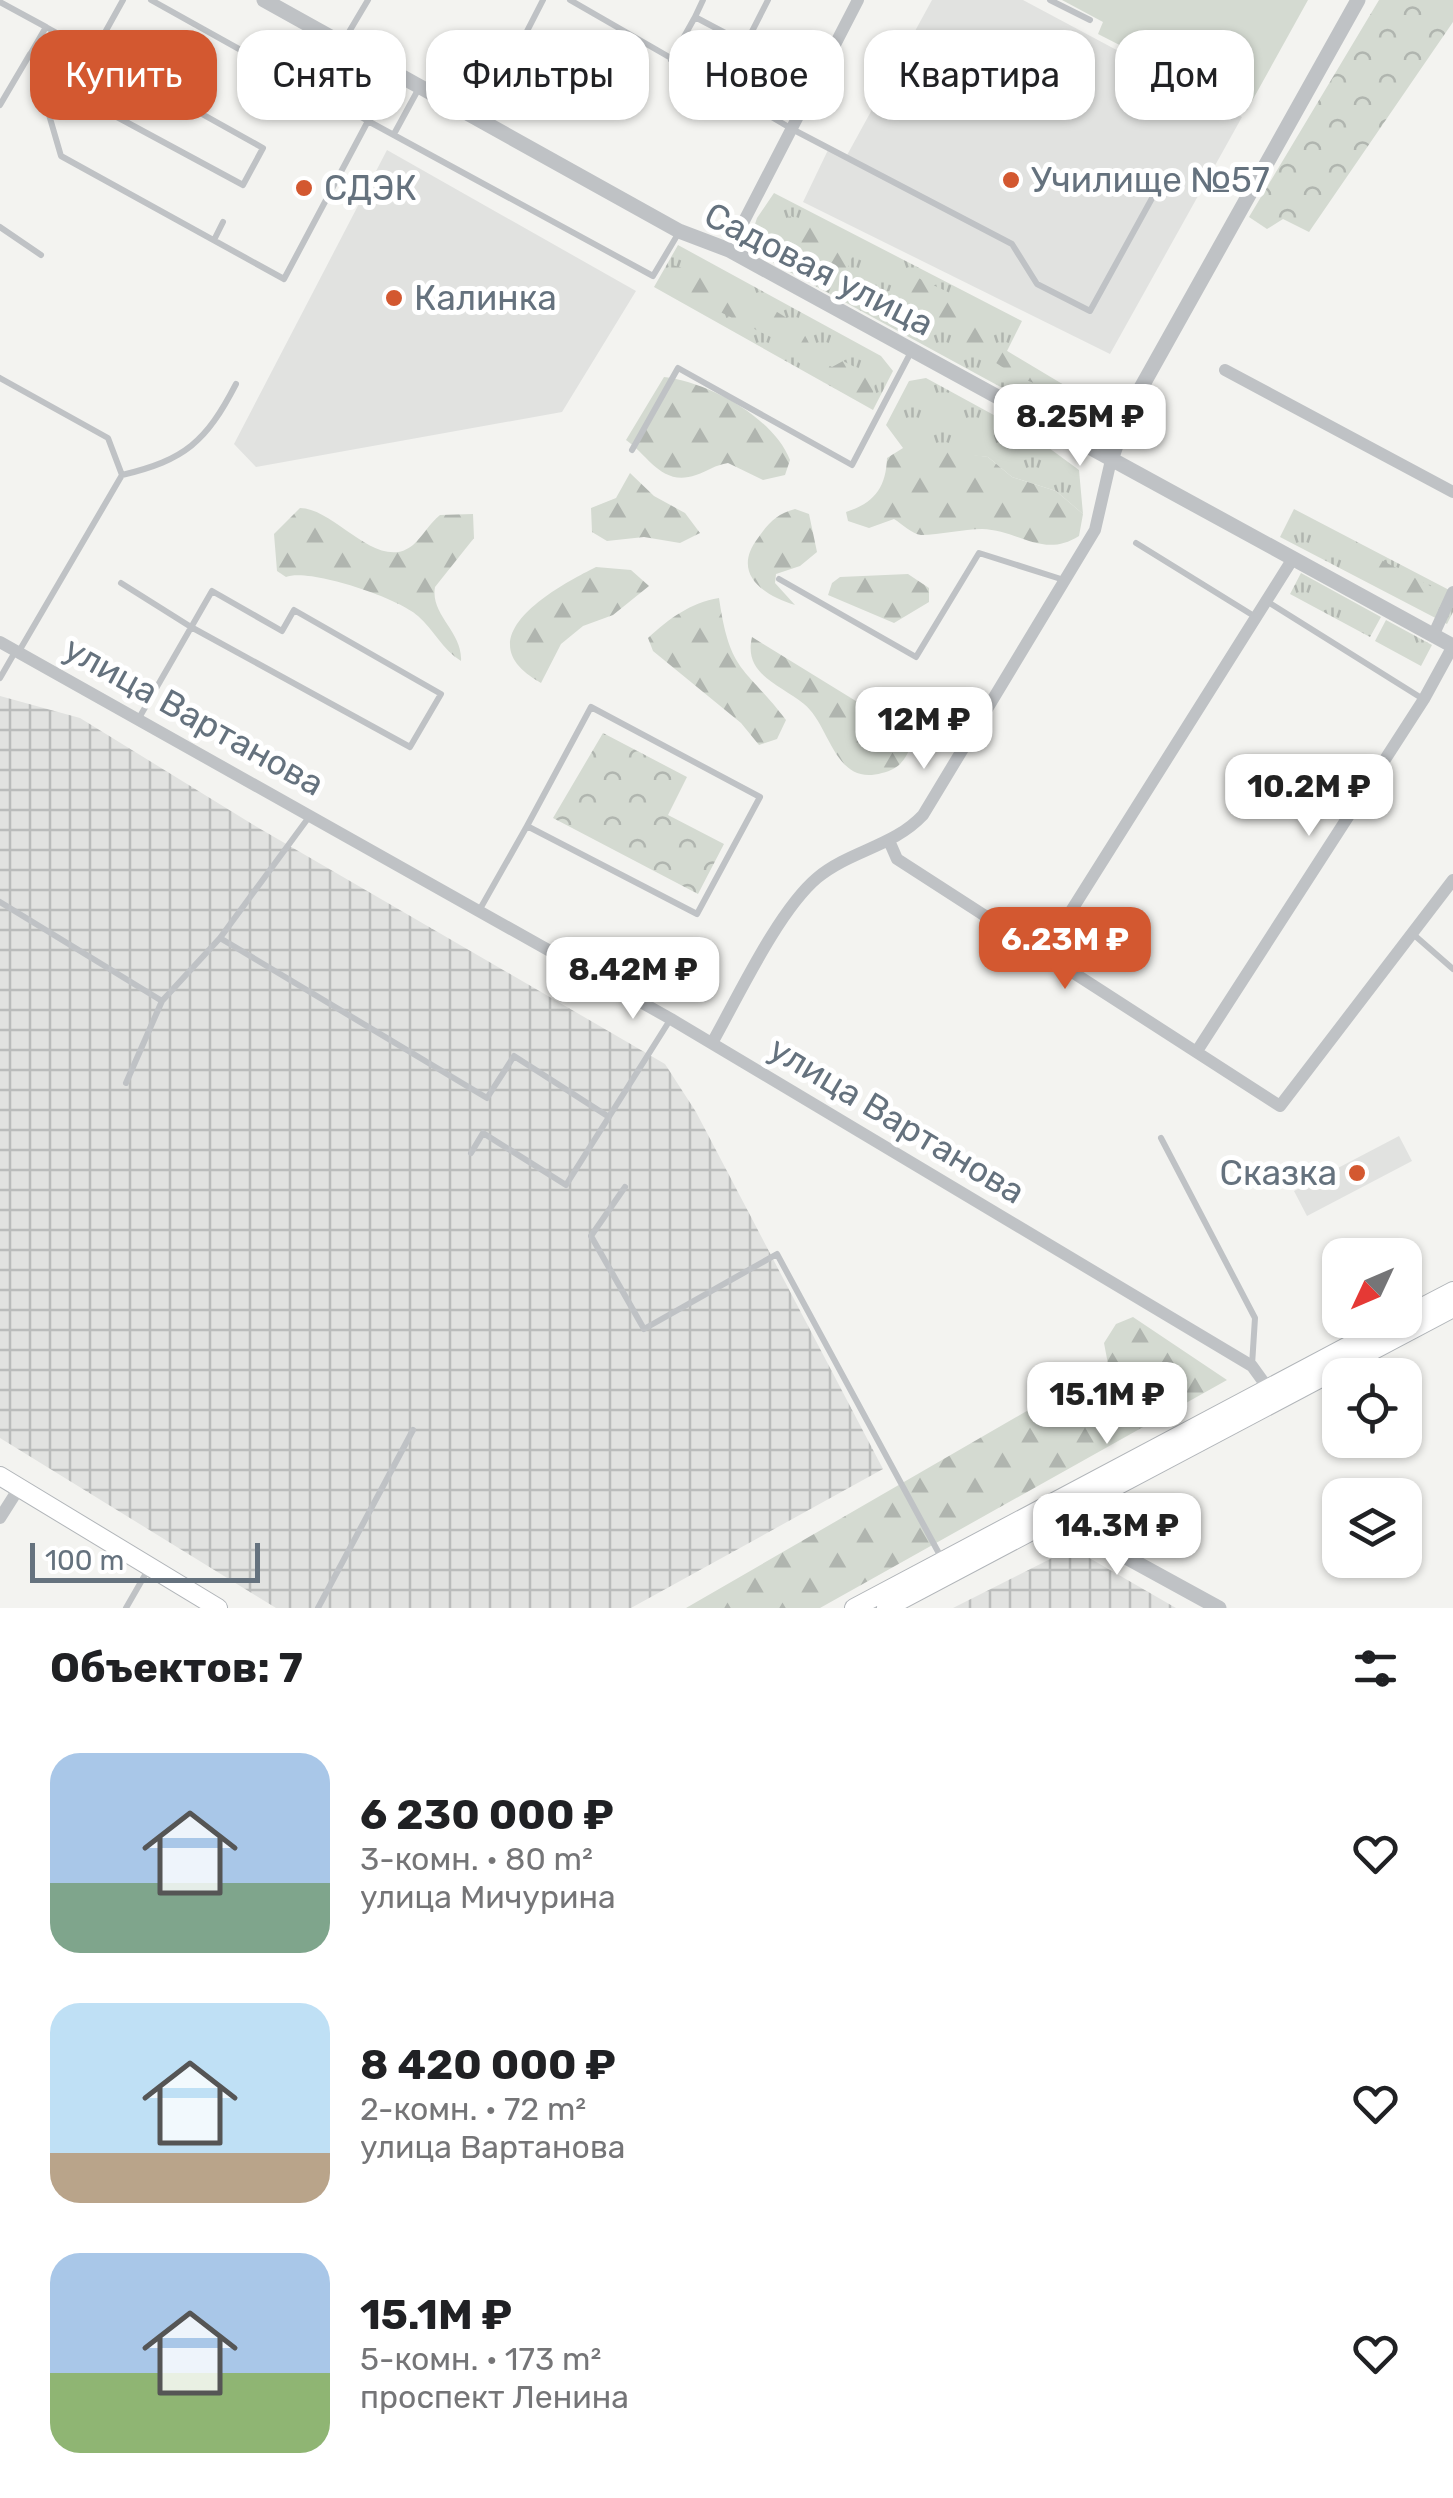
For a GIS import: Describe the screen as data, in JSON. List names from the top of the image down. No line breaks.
{"streets":{"street":["Садовая улица","улица Вартанова"]},"places":["Училище №57","СДЭК","Калинка","Сказка"],"scale_bar":"100 m","north":"bottom left","page":{"chip":["Купить","Снять","Фильтры","Новое","Квартира","Дом"],"price":["8.25M ₽","12M ₽","10.2M ₽","6.23M ₽","8.42M ₽","15.1M ₽","14.3M ₽"],"scale":"100 m","heading":"Объектов: 7","list":[{"name":"6 230 000 ₽","note":"3-комн. · 80 m² · улица Мичурина"},{"name":"8 420 000 ₽","note":"2-комн. · 72 m² · улица Вартанова"},{"name":"15.1M ₽","note":"5-комн. · 173 m² · проспект Ленина"}]}}
